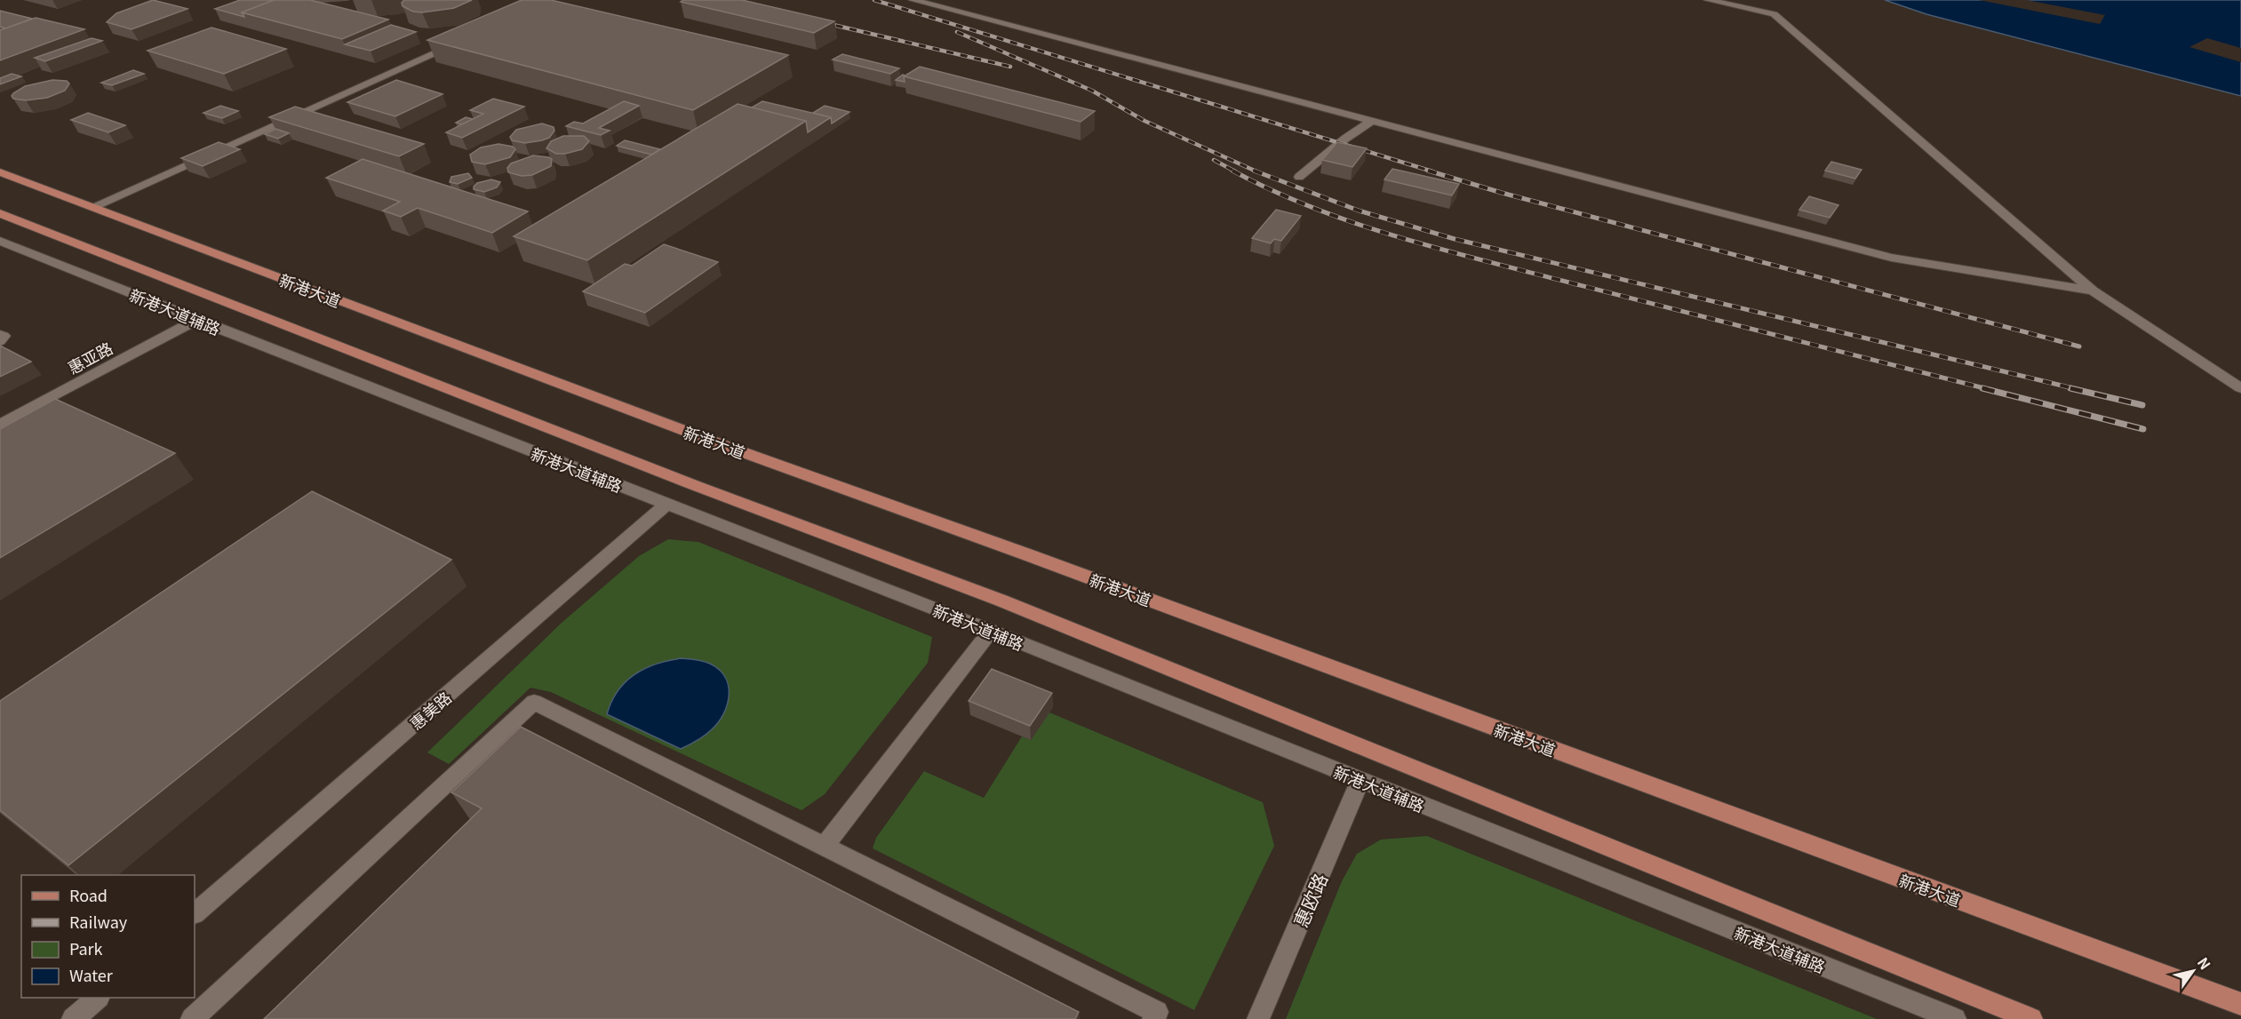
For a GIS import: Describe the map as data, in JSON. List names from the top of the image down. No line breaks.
{"streets":{"main road":["新港大道"],"street":["新港大道辅路","惠亚路","惠美路","惠欧路"]},"crossings":[["新港大道辅路","惠亚路"],["新港大道辅路","惠美路"],["新港大道辅路","惠欧路"]],"legend":["Road","Railway","Park","Water"],"north":"top right"}
